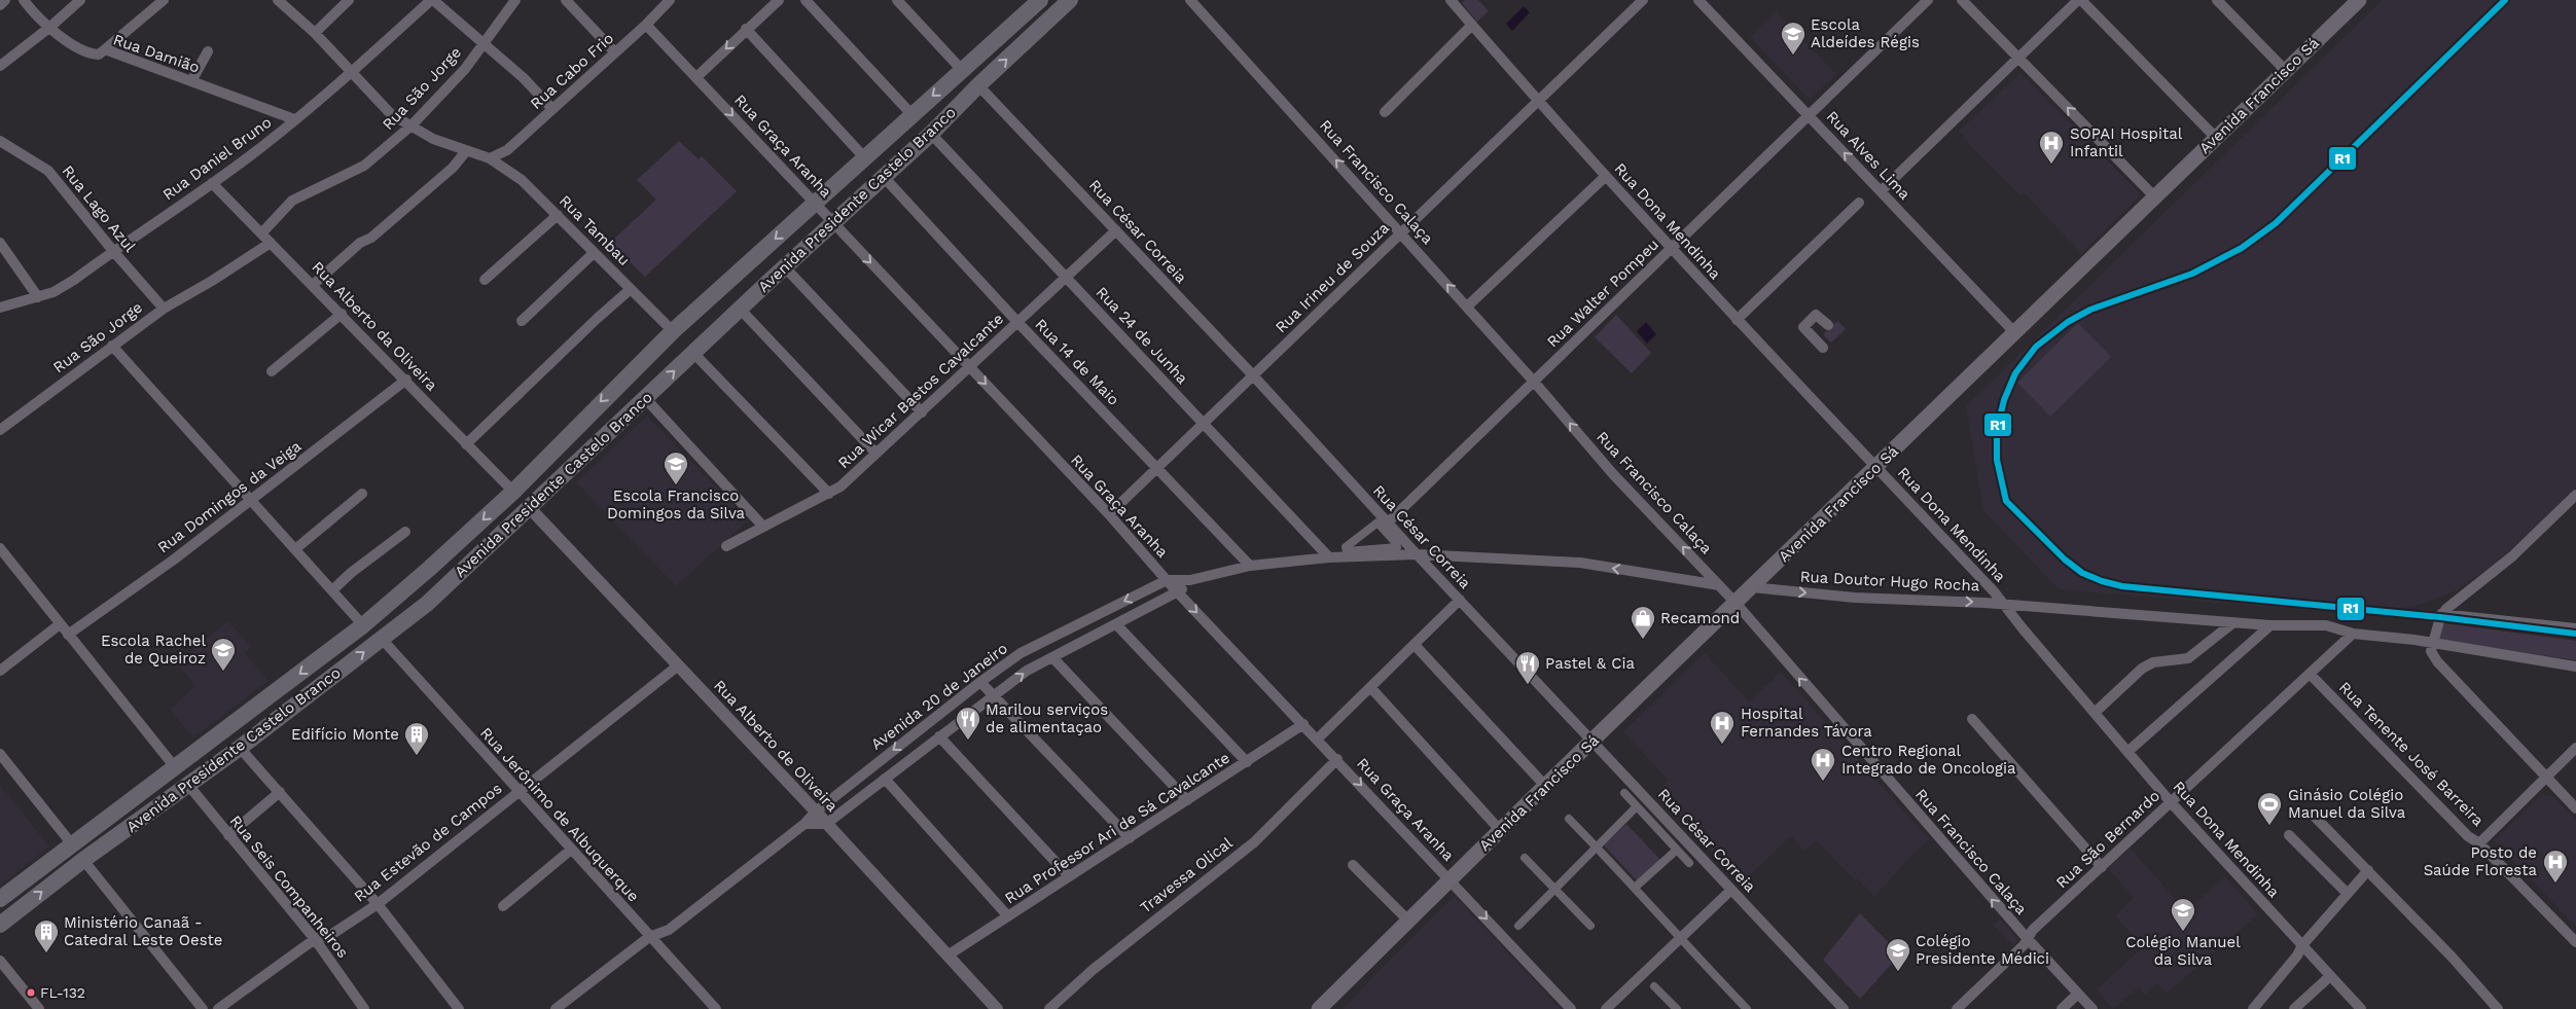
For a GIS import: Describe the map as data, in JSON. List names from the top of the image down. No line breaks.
{"streets":{"main road":["Avenida Francisco Sá","Avenida Presidente Castelo Branco"],"street":["Rua Damião","Rua Cabo Frio","Rua São Jorge","Rua Graça Aranha","Rua Alves Lima","Rua Daniel Bruno","Rua Francisco Calaça","Rua Lago Azul","Rua Dona Mendinha","Rua Tambau","Rua César Correia","Rua Irineu de Souza","Rua Walter Pompeu","Rua Alberto da Oliveira","Rua 24 de Junha","Rua 14 de Maio","Rua Wicar Bastos Cavalcante","Rua Domingos da Veiga","Rua Doutor Hugo Rocha","Avenida 20 de Janeiro","Rua Alberto de Oliveira","Rua Tenente José Barreira","Rua Jerônimo de Albuquerque","Rua Professor Ari de Sá Cavalcante","Rua São Bernardo","Rua Estevão de Campos","Travessa Olical","Rua Seis Companheiros"]},"crossings":[["Rua Damião","Rua Daniel Bruno"],["Rua Cabo Frio","Rua Graça Aranha"],["Rua Cabo Frio","Rua Tambau"],["Rua São Jorge","Rua Lago Azul"],["Rua São Jorge","Rua Tambau"],["Rua São Jorge","Rua Alberto da Oliveira"],["Avenida Francisco Sá","Rua Graça Aranha"],["Avenida Francisco Sá","Rua Alves Lima"],["Avenida Francisco Sá","Rua Francisco Calaça"],["Avenida Francisco Sá","Rua Dona Mendinha"],["Avenida Francisco Sá","Rua César Correia"],["Avenida Francisco Sá","Rua Doutor Hugo Rocha"],["Rua Graça Aranha","Avenida Presidente Castelo Branco"],["Rua Graça Aranha","Rua Irineu de Souza"],["Rua Graça Aranha","Rua Wicar Bastos Cavalcante"],["Rua Graça Aranha","Avenida 20 de Janeiro"],["Rua Graça Aranha","Rua Professor Ari de Sá Cavalcante"],["Rua Graça Aranha","Travessa Olical"],["Rua Alves Lima","Rua Walter Pompeu"],["Rua Daniel Bruno","Rua Lago Azul"],["Rua Daniel Bruno","Rua Tambau"],["Rua Daniel Bruno","Rua Alberto da Oliveira"],["Rua Francisco Calaça","Rua Irineu de Souza"],["Rua Francisco Calaça","Rua Walter Pompeu"],["Rua Francisco Calaça","Avenida 20 de Janeiro"],["Rua Francisco Calaça","Rua São Bernardo"],["Avenida Presidente Castelo Branco","Rua Tambau"],["Avenida Presidente Castelo Branco","Rua César Correia"],["Avenida Presidente Castelo Branco","Rua Alberto da Oliveira"],["Avenida Presidente Castelo Branco","Rua 24 de Junha"],["Avenida Presidente Castelo Branco","Rua 14 de Maio"],["Avenida Presidente Castelo Branco","Rua Alberto de Oliveira"],["Avenida Presidente Castelo Branco","Rua Jerônimo de Albuquerque"],["Avenida Presidente Castelo Branco","Rua Seis Companheiros"],["Rua Dona Mendinha","Rua Irineu de Souza"],["Rua Dona Mendinha","Rua Walter Pompeu"],["Rua Dona Mendinha","Rua Doutor Hugo Rocha"],["Rua Dona Mendinha","Rua São Bernardo"],["Rua César Correia","Rua Irineu de Souza"],["Rua César Correia","Rua Walter Pompeu"],["Rua César Correia","Rua Wicar Bastos Cavalcante"],["Rua César Correia","Avenida 20 de Janeiro"],["Rua Irineu de Souza","Rua 24 de Junha"],["Rua Irineu de Souza","Rua 14 de Maio"],["Rua Alberto da Oliveira","Rua Domingos da Veiga"],["Rua 24 de Junha","Rua Wicar Bastos Cavalcante"],["Rua 24 de Junha","Avenida 20 de Janeiro"],["Rua 14 de Maio","Rua Wicar Bastos Cavalcante"],["Rua 14 de Maio","Avenida 20 de Janeiro"],["Rua Doutor Hugo Rocha","Rua São Bernardo"],["Avenida 20 de Janeiro","Rua Alberto de Oliveira"],["Avenida 20 de Janeiro","Rua Jerônimo de Albuquerque"],["Rua Alberto de Oliveira","Rua Professor Ari de Sá Cavalcante"],["Rua Alberto de Oliveira","Rua Estevão de Campos"],["Rua Tenente José Barreira","Rua São Bernardo"],["Rua Jerônimo de Albuquerque","Rua Estevão de Campos"],["Rua Estevão de Campos","Rua Seis Companheiros"]],"one_way":["Rua Francisco Calaça"],"places":{"school or university":["Escola Aldeídes Régis","Escola Francisco Domingos da Silva","Escola Rachel de Queiroz","Colégio Manuel da Silva","Colégio Presidente Médici"],"hospital":["SOPAI Hospital Infantil","Hospital Fernandes Távora","Centro Regional Integrado de Oncologia","Posto de Saúde Floresta"],"shop":["Recamond"],"restaurant":["Pastel & Cia","Marilou serviços de alimentaçao"],"building":["Edifício Monte","Ministério Canaã - Catedral Leste Oeste"],"sports":["Ginásio Colégio Manuel da Silva"],"other":["FL-132"]},"lines":["transit line R1"]}
